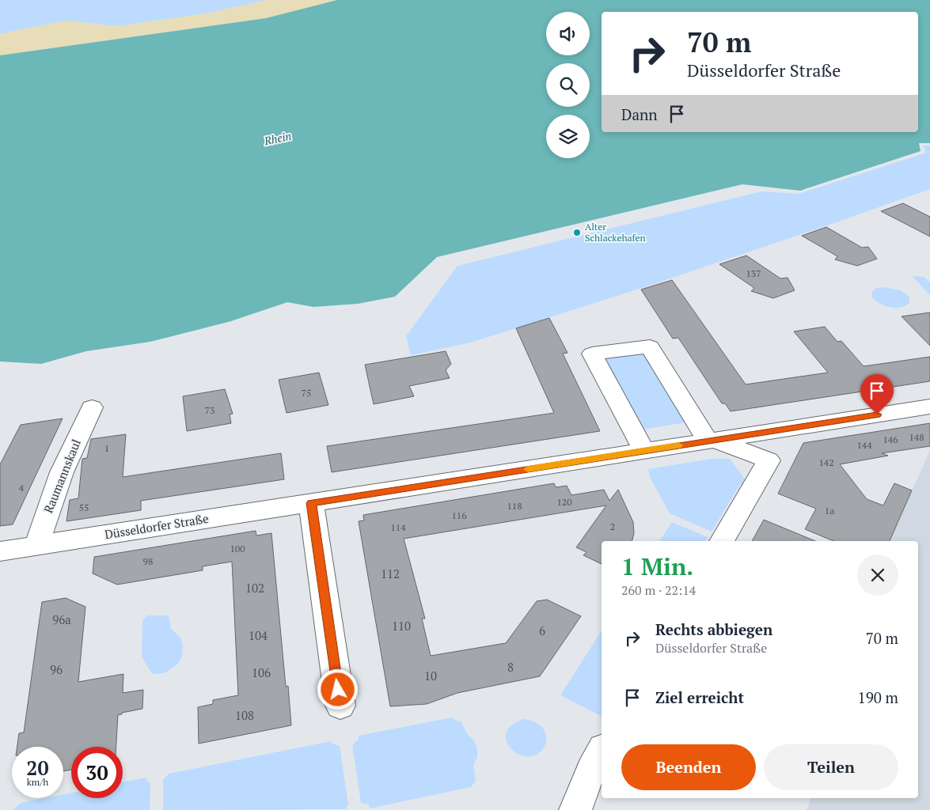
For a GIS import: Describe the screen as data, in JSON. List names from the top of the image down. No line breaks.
{"streets":{"street":["Raumannskaul","Düsseldorfer Straße"]},"crossings":[["Raumannskaul","Düsseldorfer Straße"]],"water":["Rhein"],"places":["Alter Schlackehafen"],"house_numbers":["137","75","73","148","146","144","1","142","4","120","118","55","1a","116","2","114","100","98","112","102","96a","110","6","104","8","96","106","10","108"],"page":{"turn":["70 m","Düsseldorfer Straße"],"then":"Dann","heading":["1 Min.","260 m · 22:14"],"list":[{"name":"Rechts abbiegen","note":"Düsseldorfer Straße","value":"70 m"},{"name":"Ziel erreicht","value":"190 m"}],"buttons":["Beenden","Teilen"],"speed":"20 km/h","limit":"30"}}
